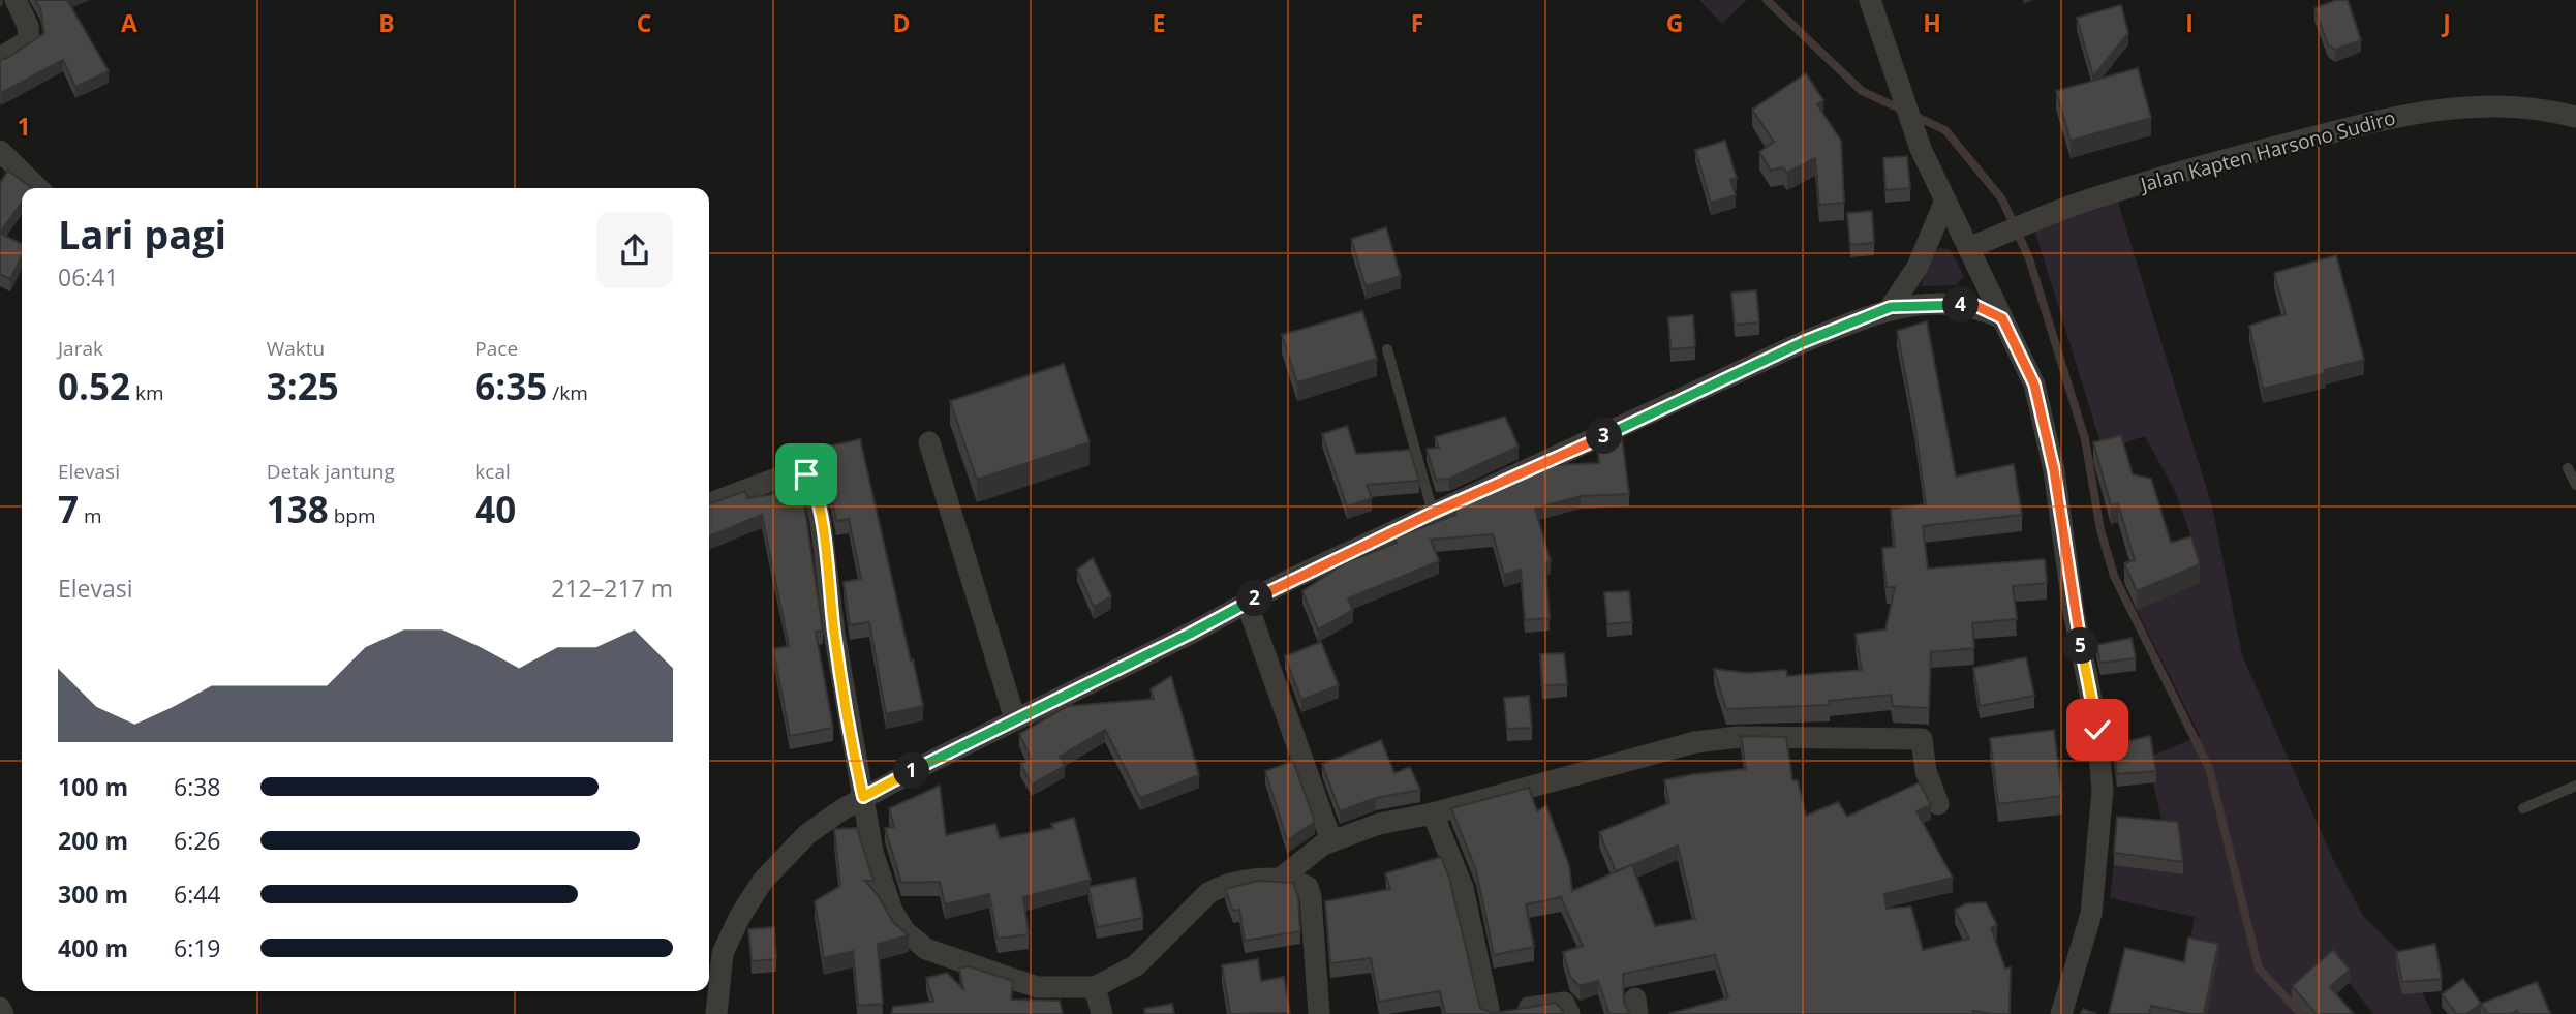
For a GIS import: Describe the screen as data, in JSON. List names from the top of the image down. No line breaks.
{"streets":{"street":["Jalan Kapten Harsono Sudiro"]},"page":{"heading":["Lari pagi","06:41"],"pins":["4","3","2","5","1"],"stats":[["Jarak","0.52 km"],["Waktu","3:25"],["Pace","6:35 /km"],["Elevasi","7 m"],["Detak jantung","138 bpm"],["kcal","40"]],"chart":["Elevasi","212–217 m"],"list":[{"name":"100 m","note":"6:38"},{"name":"200 m","note":"6:26"},{"name":"300 m","note":"6:44"},{"name":"400 m","note":"6:19"}]},"grid":{"columns":["A","B","C","D","E","F","G","H","I","J"],"rows":["1"]}}
